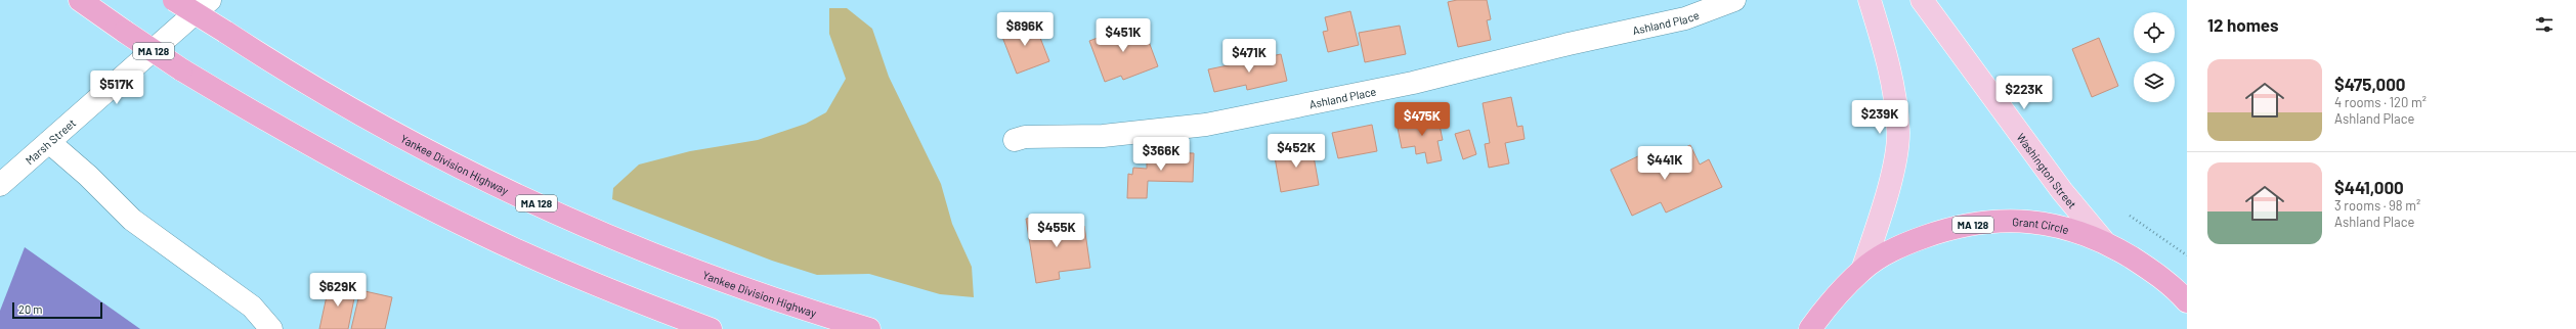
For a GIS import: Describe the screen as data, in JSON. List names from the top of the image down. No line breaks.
{"streets":{"highway":["MA 128","Yankee Division Highway","Grant Circle"],"main road":["Washington Street"],"street":["Ashland Place","Marsh Street"]},"crossings":[["MA 128","Grant Circle"],["Washington Street","Grant Circle"]],"scale_bar":"20 m","page":{"heading":"12 homes","price":["$896K","$451K","$471K","$517K","$223K","$239K","$475K","$452K","$366K","$441K","$455K","$629K"],"list":[{"name":"$475,000","note":"4 rooms · 120 m² · Ashland Place"},{"name":"$441,000","note":"3 rooms · 98 m² · Ashland Place"}],"scale":"20 m"}}
